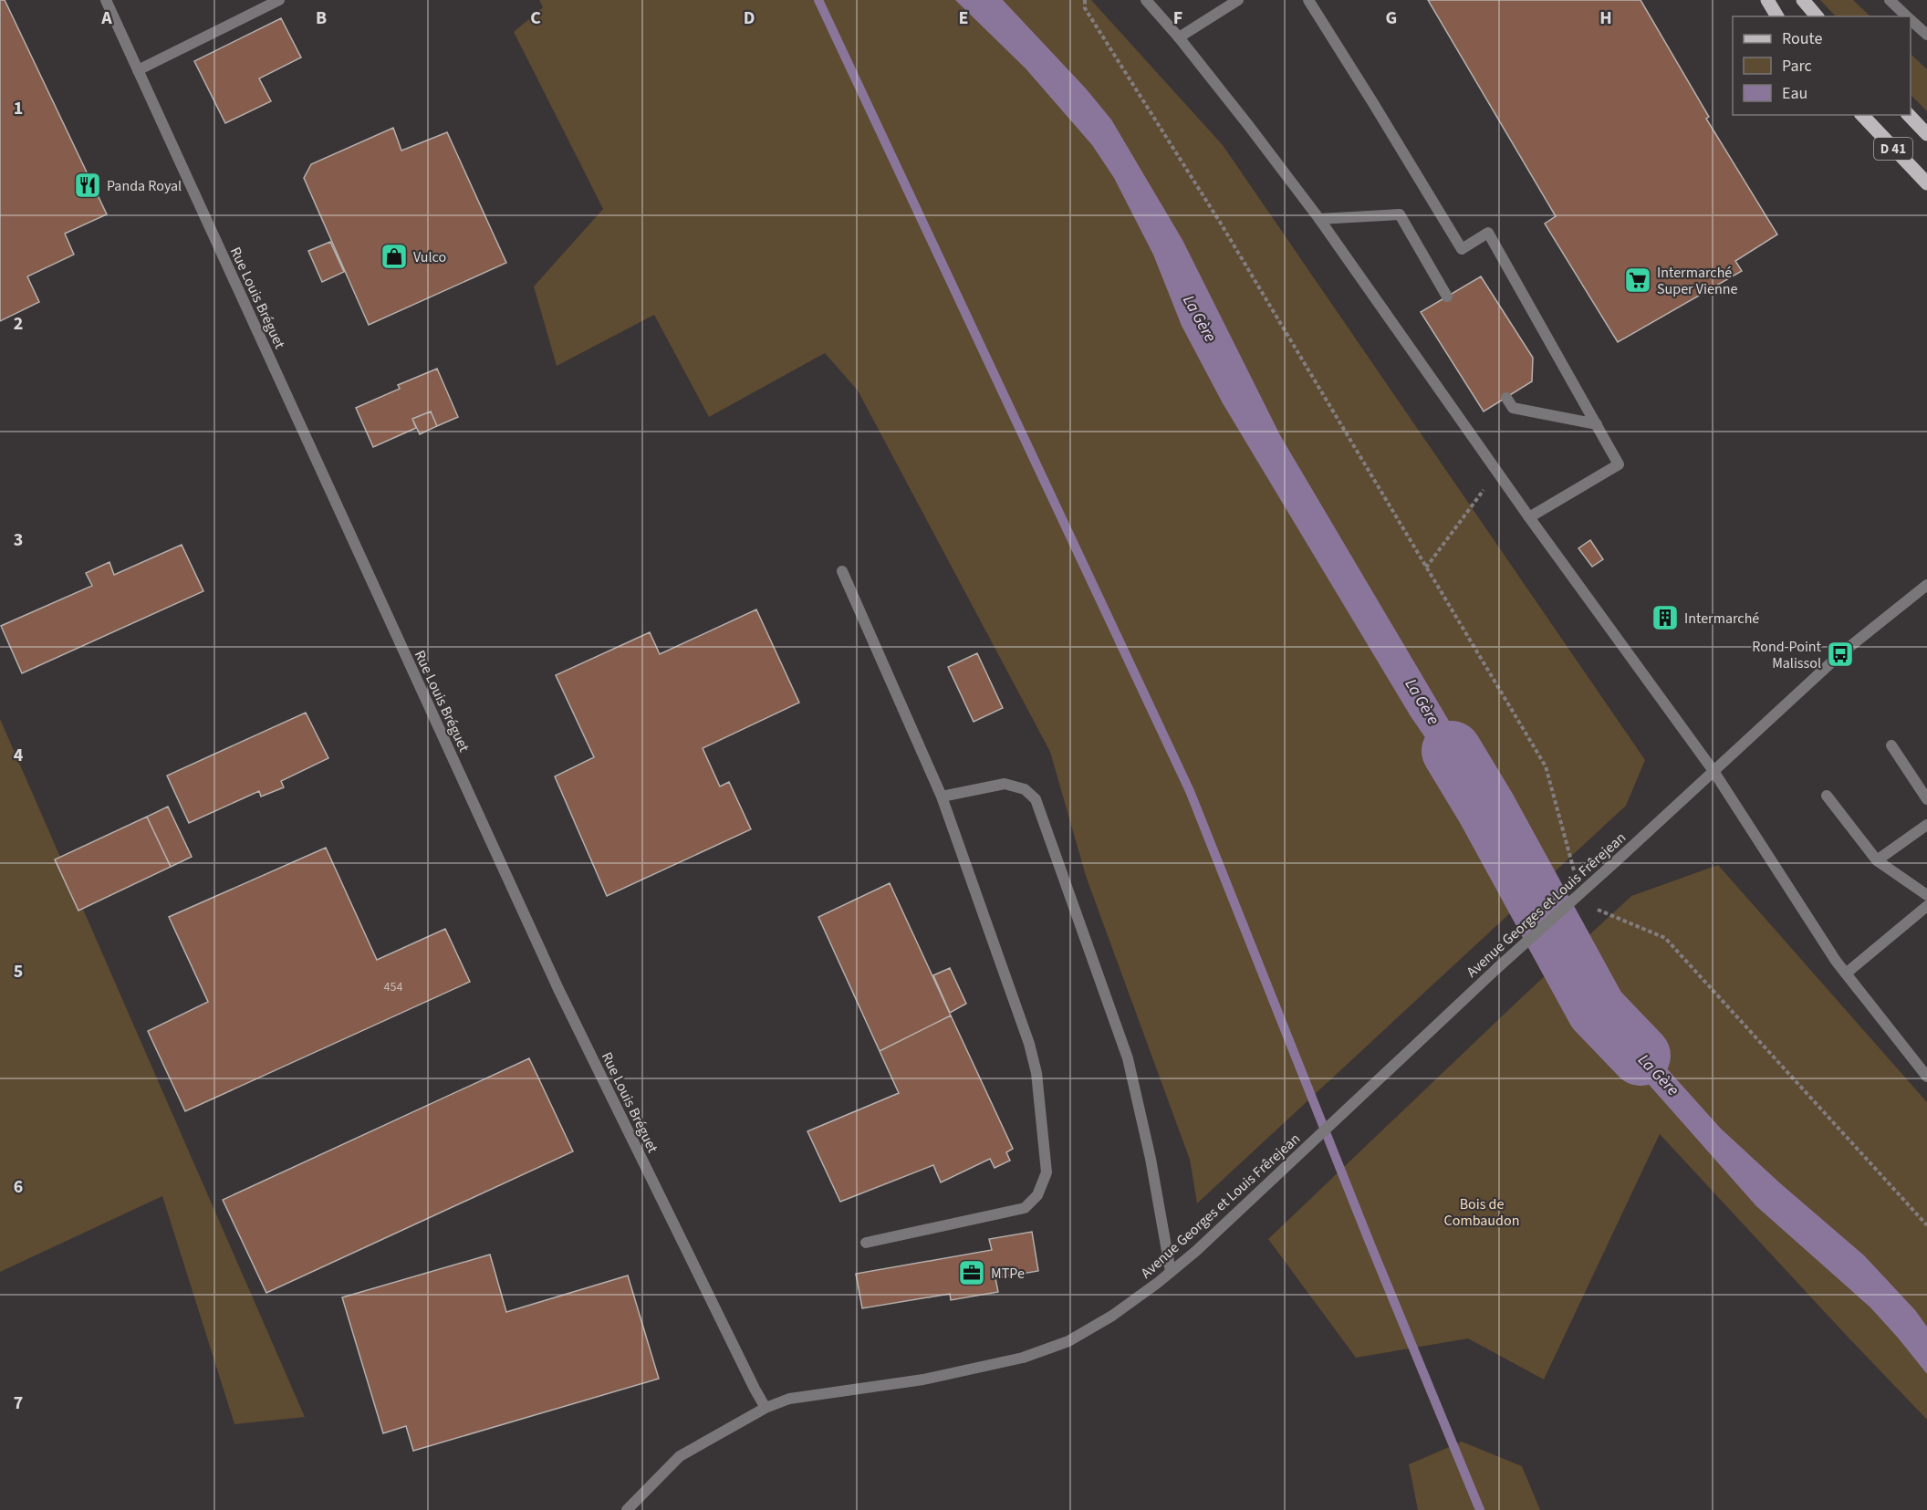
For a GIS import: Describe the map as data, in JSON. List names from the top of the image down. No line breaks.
{"streets":{"main road":["D 41"],"street":["Rue Louis Bréguet","Avenue Georges et Louis Frêrejean"]},"crossings":[["Rue Louis Bréguet","Avenue Georges et Louis Frêrejean"]],"water":["La Gère"],"parks":["Bois de Combaudon"],"places":{"restaurant":["Panda Royal"],"shop":["Vulco"],"supermarket":["Intermarché Super Vienne"],"building":["Intermarché"],"bus stop":["Rond-Point Malissol"],"office":["MTPe"]},"house_numbers":["454"],"legend":["Route","Parc","Eau"],"grid":{"columns":["A","B","C","D","E","F","G","H"],"rows":["1","2","3","4","5","6","7"]}}
